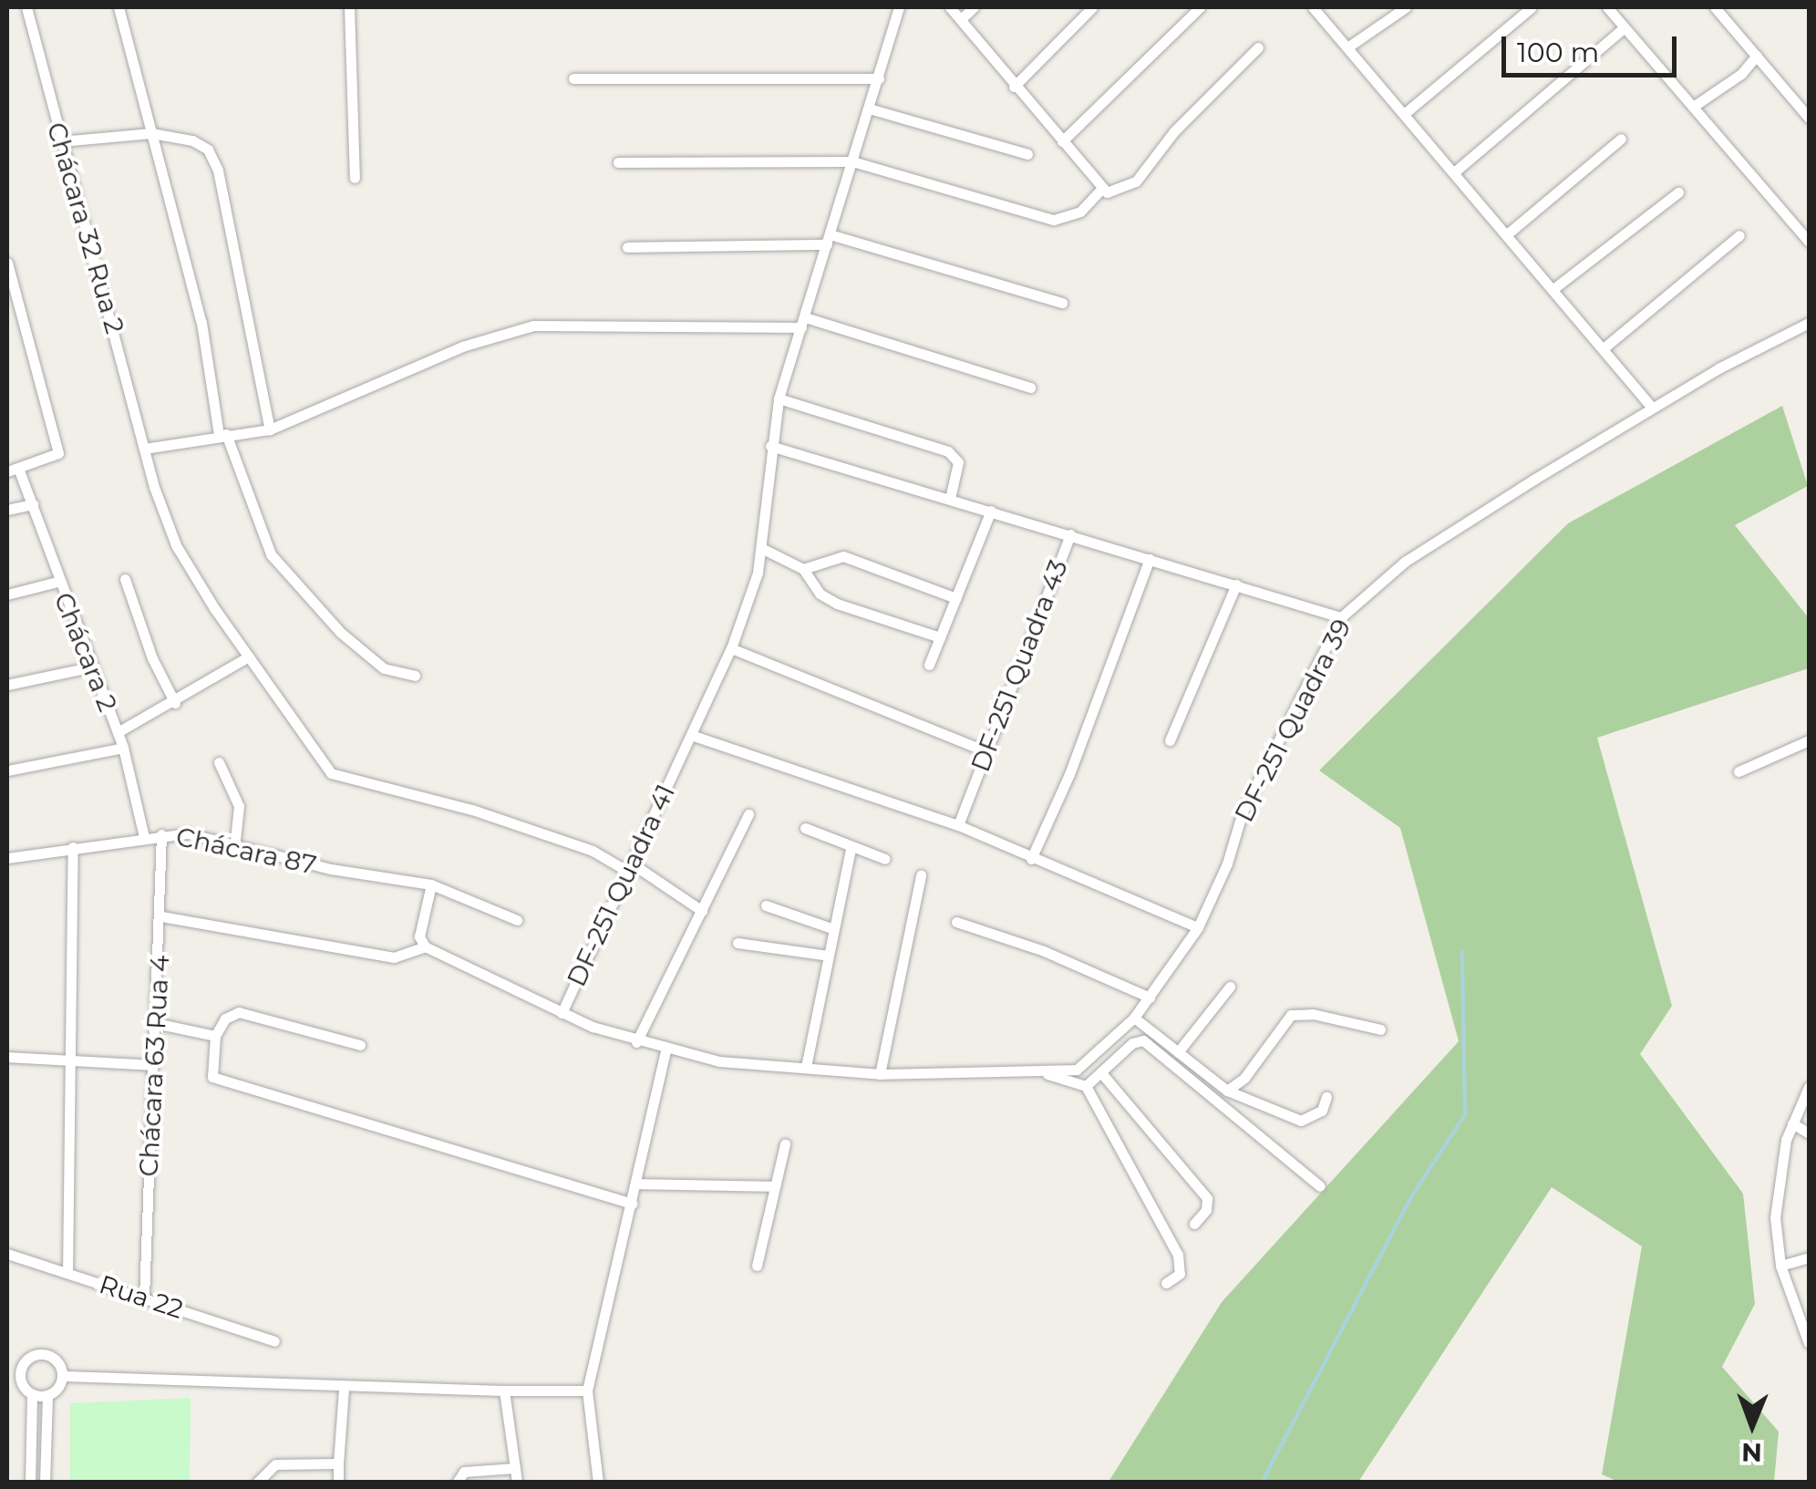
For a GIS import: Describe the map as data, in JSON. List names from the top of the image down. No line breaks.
{"streets":{"street":["Chácara 32 Rua 2","Chácara 2","DF-251 Quadra 43","DF-251 Quadra 39","Chácara 87","DF-251 Quadra 41","Chácara 63 Rua 4","Rua 22"]},"crossings":[["Chácara 32 Rua 2","DF-251 Quadra 41"],["Chácara 2","Chácara 87"],["DF-251 Quadra 43","DF-251 Quadra 39"],["DF-251 Quadra 39","DF-251 Quadra 41"],["Chácara 87","Chácara 63 Rua 4"],["Chácara 63 Rua 4","Rua 22"]],"scale_bar":"100 m","north":"bottom"}
